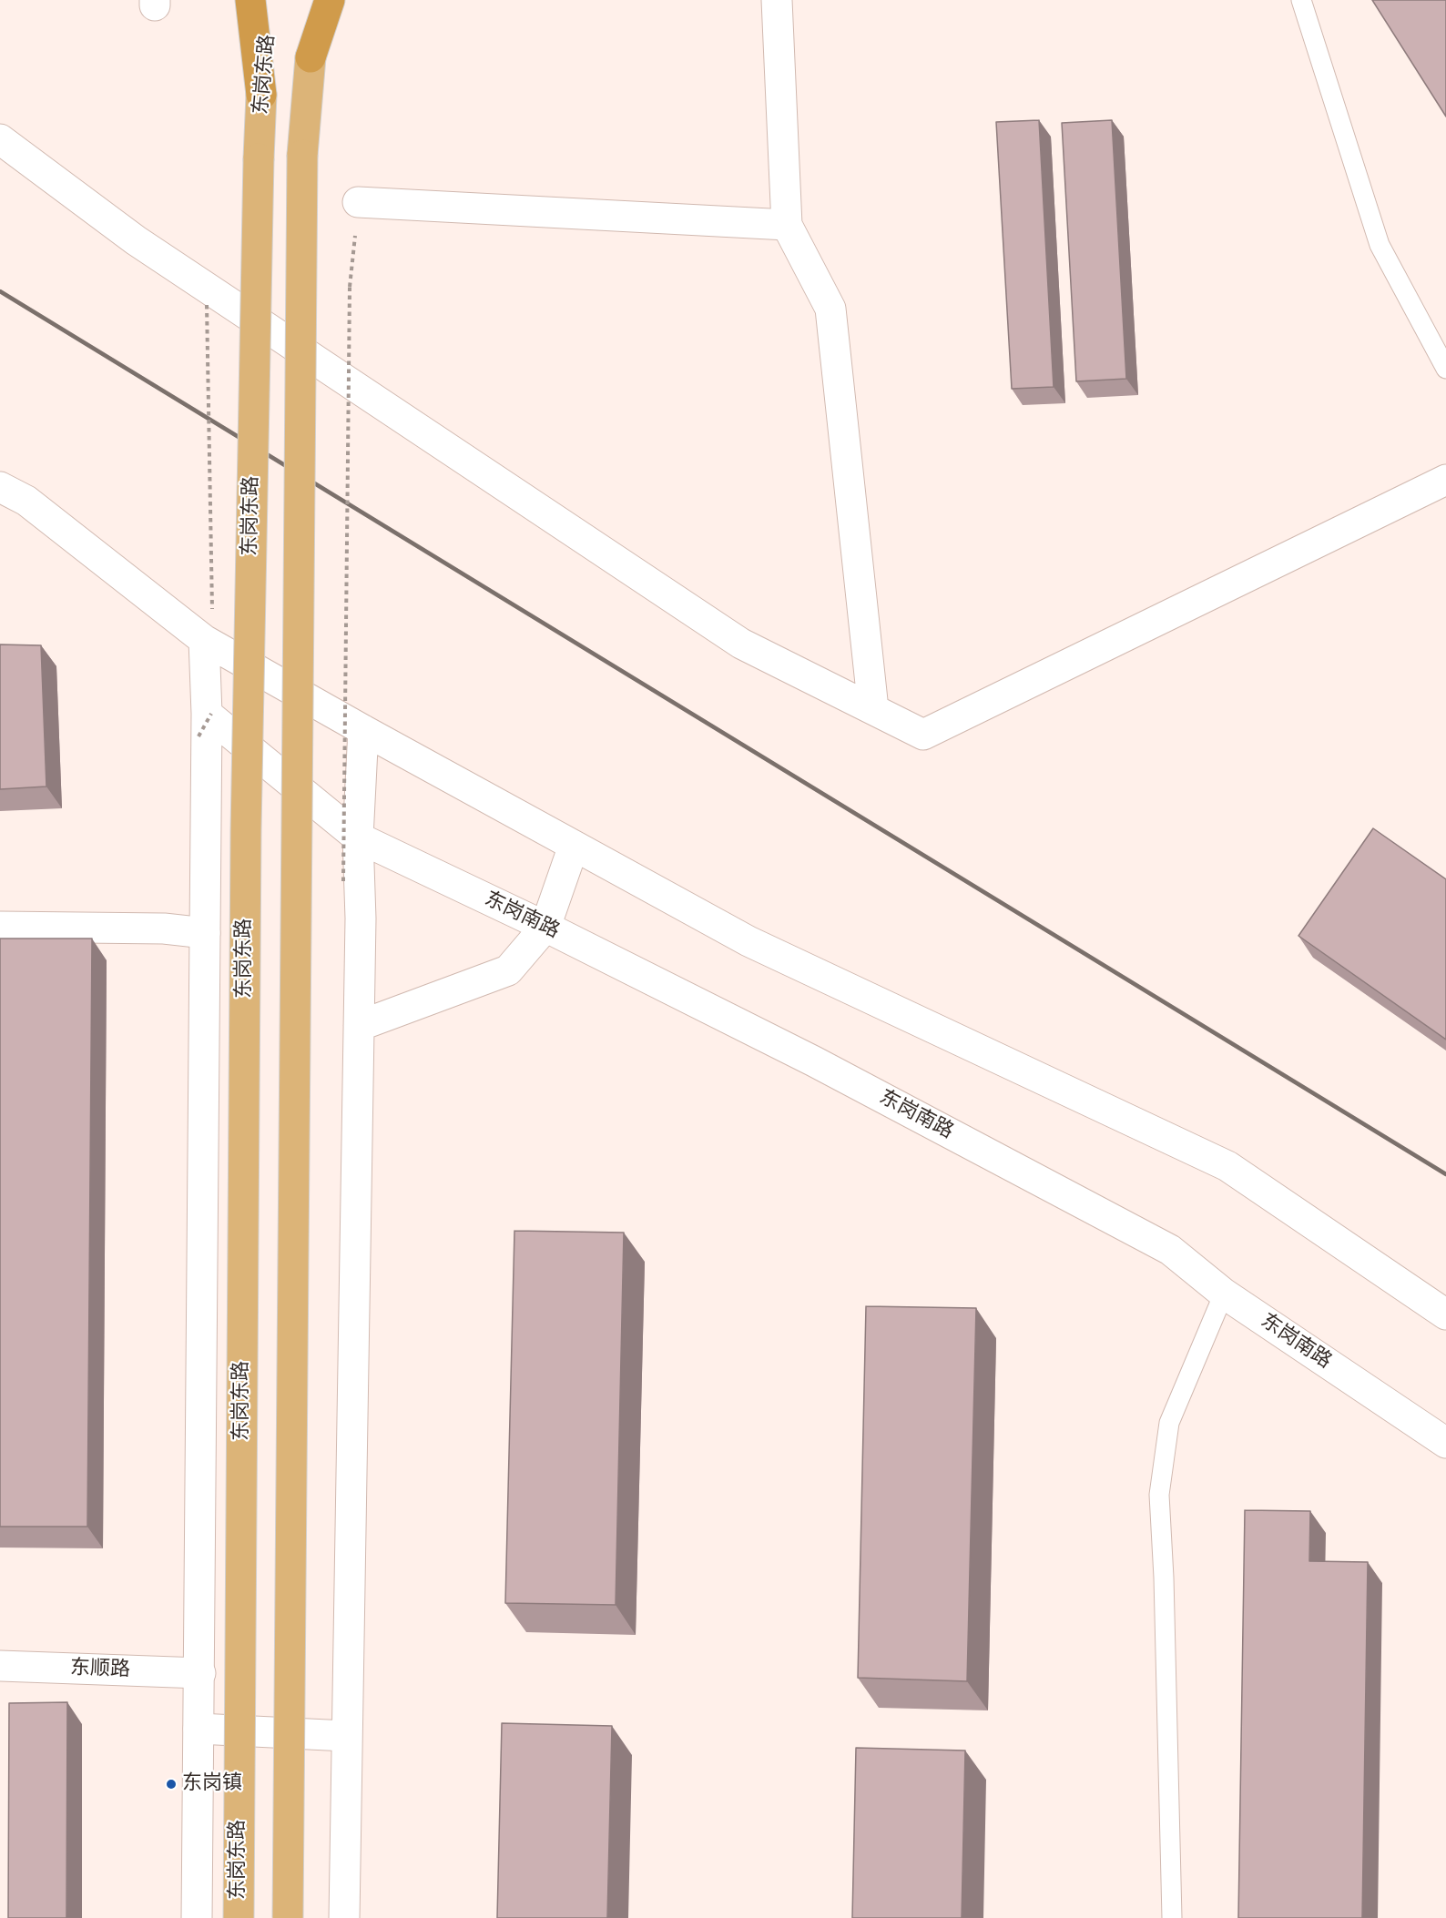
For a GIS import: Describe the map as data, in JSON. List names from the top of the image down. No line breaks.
{"streets":{"highway":["东岗东路"],"street":["东岗南路","东顺路"]},"places":["东岗镇"]}
